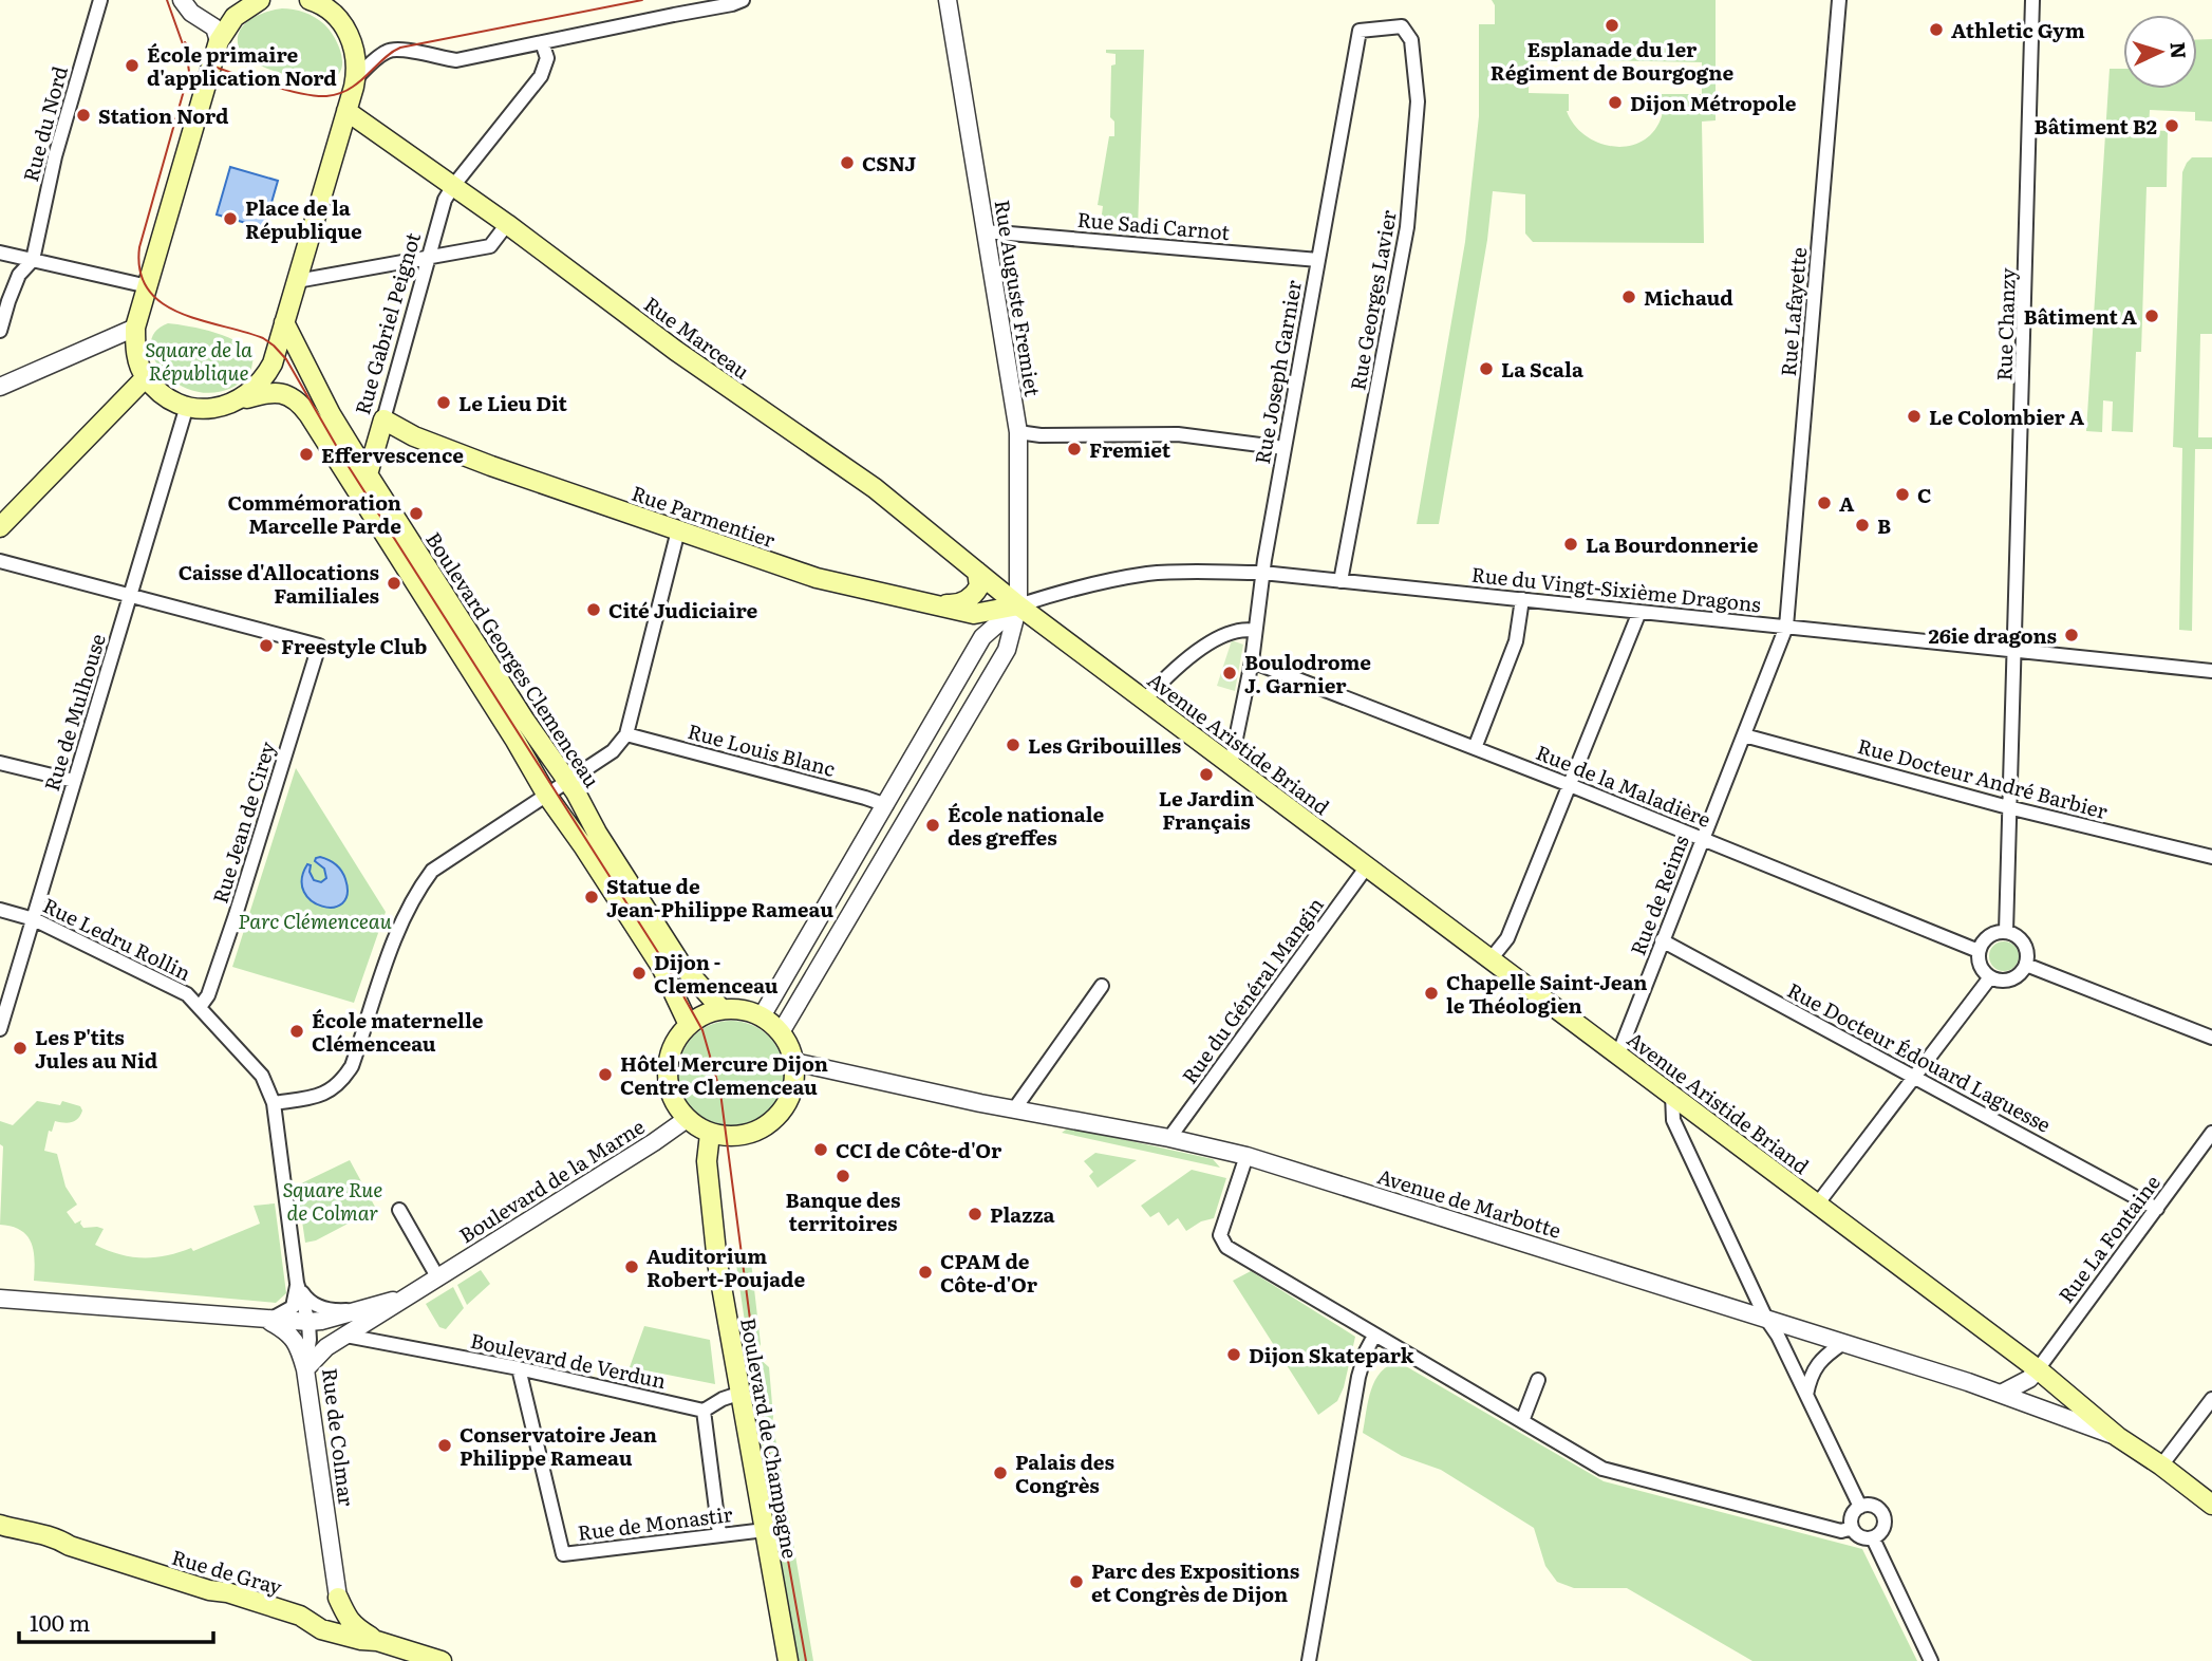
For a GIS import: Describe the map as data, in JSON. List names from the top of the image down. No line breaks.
{"streets":{"main road":["Rue Gabriel Peignot","Rue Marceau","Rue Parmentier","Boulevard Georges Clemenceau","Avenue Aristide Briand","Rue de Colmar","Boulevard de Champagne","Rue de Gray"],"street":["Rue du Nord","Rue Sadi Carnot","Rue Auguste Fremiet","Rue Georges Lavier","Rue Lafayette","Rue Chanzy","Rue Joseph Garnier","Rue du Vingt-Sixième Dragons","Rue de Mulhouse","Rue Louis Blanc","Rue Docteur André Barbier","Rue de la Maladière","Rue Jean de Cirey","Rue de Reims","Rue Ledru Rollin","Rue du Général Mangin","Rue Docteur Édouard Laguesse","Boulevard de la Marne","Avenue de Marbotte","Rue La Fontaine","Boulevard de Verdun","Rue de Monastir"]},"crossings":[["Rue Sadi Carnot","Rue Auguste Fremiet"],["Rue Sadi Carnot","Rue Joseph Garnier"],["Rue Auguste Fremiet","Rue Marceau"],["Rue Auguste Fremiet","Rue Parmentier"],["Rue Auguste Fremiet","Rue du Vingt-Sixième Dragons"],["Rue Auguste Fremiet","Avenue Aristide Briand"],["Rue Georges Lavier","Rue Joseph Garnier"],["Rue Georges Lavier","Rue du Vingt-Sixième Dragons"],["Rue Lafayette","Rue du Vingt-Sixième Dragons"],["Rue Lafayette","Rue de Reims"],["Rue Gabriel Peignot","Rue Marceau"],["Rue Gabriel Peignot","Rue Parmentier"],["Rue Gabriel Peignot","Boulevard Georges Clemenceau"],["Rue Chanzy","Rue du Vingt-Sixième Dragons"],["Rue Chanzy","Rue Docteur André Barbier"],["Rue Chanzy","Rue de la Maladière"],["Rue Marceau","Rue Parmentier"],["Rue Marceau","Rue du Vingt-Sixième Dragons"],["Rue Marceau","Avenue Aristide Briand"],["Rue Joseph Garnier","Rue du Vingt-Sixième Dragons"],["Rue Joseph Garnier","Avenue Aristide Briand"],["Rue Joseph Garnier","Rue de la Maladière"],["Rue Parmentier","Rue du Vingt-Sixième Dragons"],["Rue Parmentier","Avenue Aristide Briand"],["Rue du Vingt-Sixième Dragons","Avenue Aristide Briand"],["Rue du Vingt-Sixième Dragons","Rue de Reims"],["Boulevard Georges Clemenceau","Boulevard de la Marne"],["Boulevard Georges Clemenceau","Avenue de Marbotte"],["Boulevard Georges Clemenceau","Boulevard de Champagne"],["Rue de Mulhouse","Rue Jean de Cirey"],["Rue de Mulhouse","Rue Ledru Rollin"],["Avenue Aristide Briand","Rue de Reims"],["Avenue Aristide Briand","Rue du Général Mangin"],["Avenue Aristide Briand","Avenue de Marbotte"],["Avenue Aristide Briand","Rue La Fontaine"],["Rue Docteur André Barbier","Rue de Reims"],["Rue de la Maladière","Rue de Reims"],["Rue Jean de Cirey","Rue Ledru Rollin"],["Rue de Reims","Rue Docteur Édouard Laguesse"],["Rue Ledru Rollin","Rue de Colmar"],["Rue du Général Mangin","Avenue de Marbotte"],["Rue Docteur Édouard Laguesse","Rue La Fontaine"],["Boulevard de la Marne","Avenue de Marbotte"],["Boulevard de la Marne","Boulevard de Verdun"],["Boulevard de la Marne","Rue de Colmar"],["Boulevard de la Marne","Boulevard de Champagne"],["Avenue de Marbotte","Boulevard de Champagne"],["Boulevard de Verdun","Rue de Monastir"],["Rue de Colmar","Rue de Gray"],["Boulevard de Champagne","Rue de Monastir"]],"parks":["Square de la République","Parc Clémenceau","Square Rue de Colmar"],"places":["Esplanade du 1er Régiment de Bourgogne","Athletic Gym","École primaire d'application Nord","Dijon Métropole","Station Nord","Bâtiment B2","CSNJ","Place de la République","Michaud","Bâtiment A","La Scala","Le Lieu Dit","Le Colombier A","Fremiet","Effervescence","C","A","Commémoration Marcelle Parde","B","La Bourdonnerie","Caisse d'Allocations Familiales","Cité Judiciaire","26ie dragons","Freestyle Club","Boulodrome J. Garnier","Les Gribouilles","Le Jardin Français","École nationale des greffes","Statue de Jean-Philippe Rameau","Dijon - Clemenceau","Chapelle Saint-Jean le Théologien","École maternelle Clémenceau","Les P'tits Jules au Nid","Hôtel Mercure Dijon Centre Clemenceau","CCI de Côte-d'Or","Banque des territoires","Plazza","Auditorium Robert-Poujade","CPAM de Côte-d'Or","Dijon Skatepark","Conservatoire Jean Philippe Rameau","Palais des Congrès","Parc des Expositions et Congrès de Dijon"],"scale_bar":"100 m","north":"right"}
